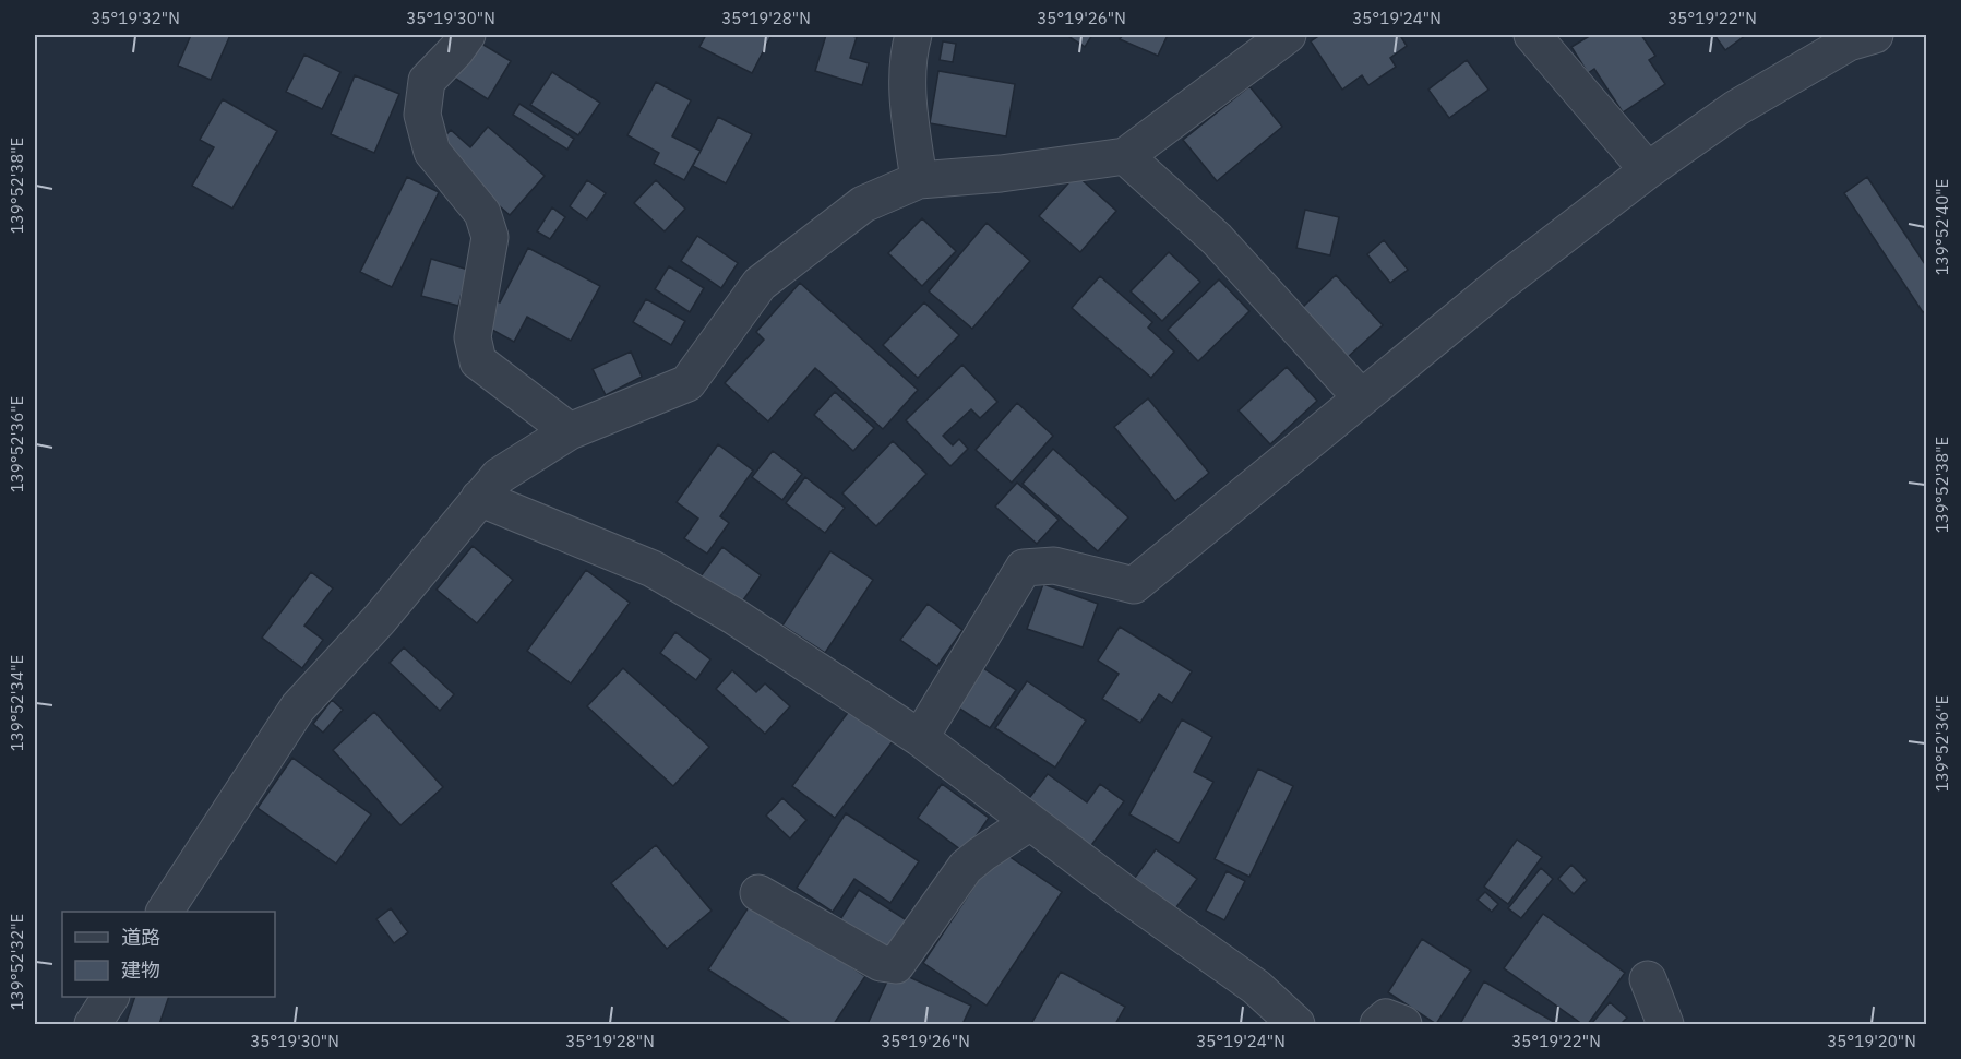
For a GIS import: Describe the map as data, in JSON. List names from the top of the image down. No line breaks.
{"legend":["道路","建物"],"coordinates":["35°19'32\"N","35°19'30\"N","35°19'28\"N","35°19'26\"N","35°19'24\"N","35°19'22\"N","139°52'38\"E","139°52'40\"E","139°52'36\"E","139°52'34\"E","139°52'32\"E","35°19'20\"N"]}
